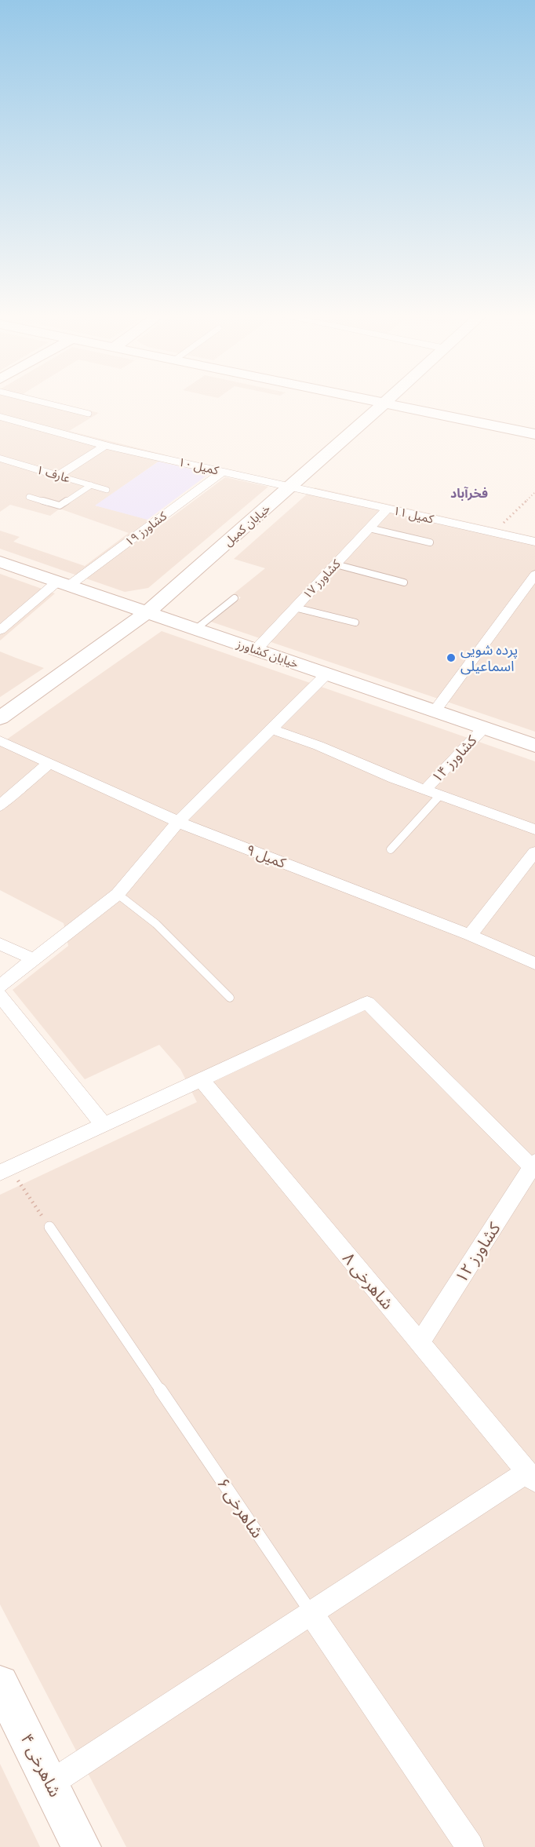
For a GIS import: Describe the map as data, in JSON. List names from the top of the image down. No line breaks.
{"streets":{"street":["کمیل ۱۰","عارف ۱","کمیل ۱۱","خیابان کمیل","کشاورز ۱۹","کشاورز ۱۷","خیابان کشاورز","کشاورز ۱۴","کمیل ۹","کشاورز ۱۲","شاهرخی ۸","شاهرخی ۶","شاهرخی ۴"]},"crossings":[["کمیل ۱۰","کمیل ۱۱"],["کمیل ۱۰","خیابان کمیل"],["کمیل ۱۰","کشاورز ۱۹"],["کمیل ۱۱","خیابان کمیل"],["کمیل ۱۱","کشاورز ۱۷"],["خیابان کمیل","خیابان کشاورز"],["کشاورز ۱۹","خیابان کشاورز"],["کشاورز ۱۷","خیابان کشاورز"],["خیابان کشاورز","کشاورز ۱۴"],["کشاورز ۱۲","شاهرخی ۸"]],"districts":["فخرآباد"],"places":["پرده شویی اسماعیلی"]}
